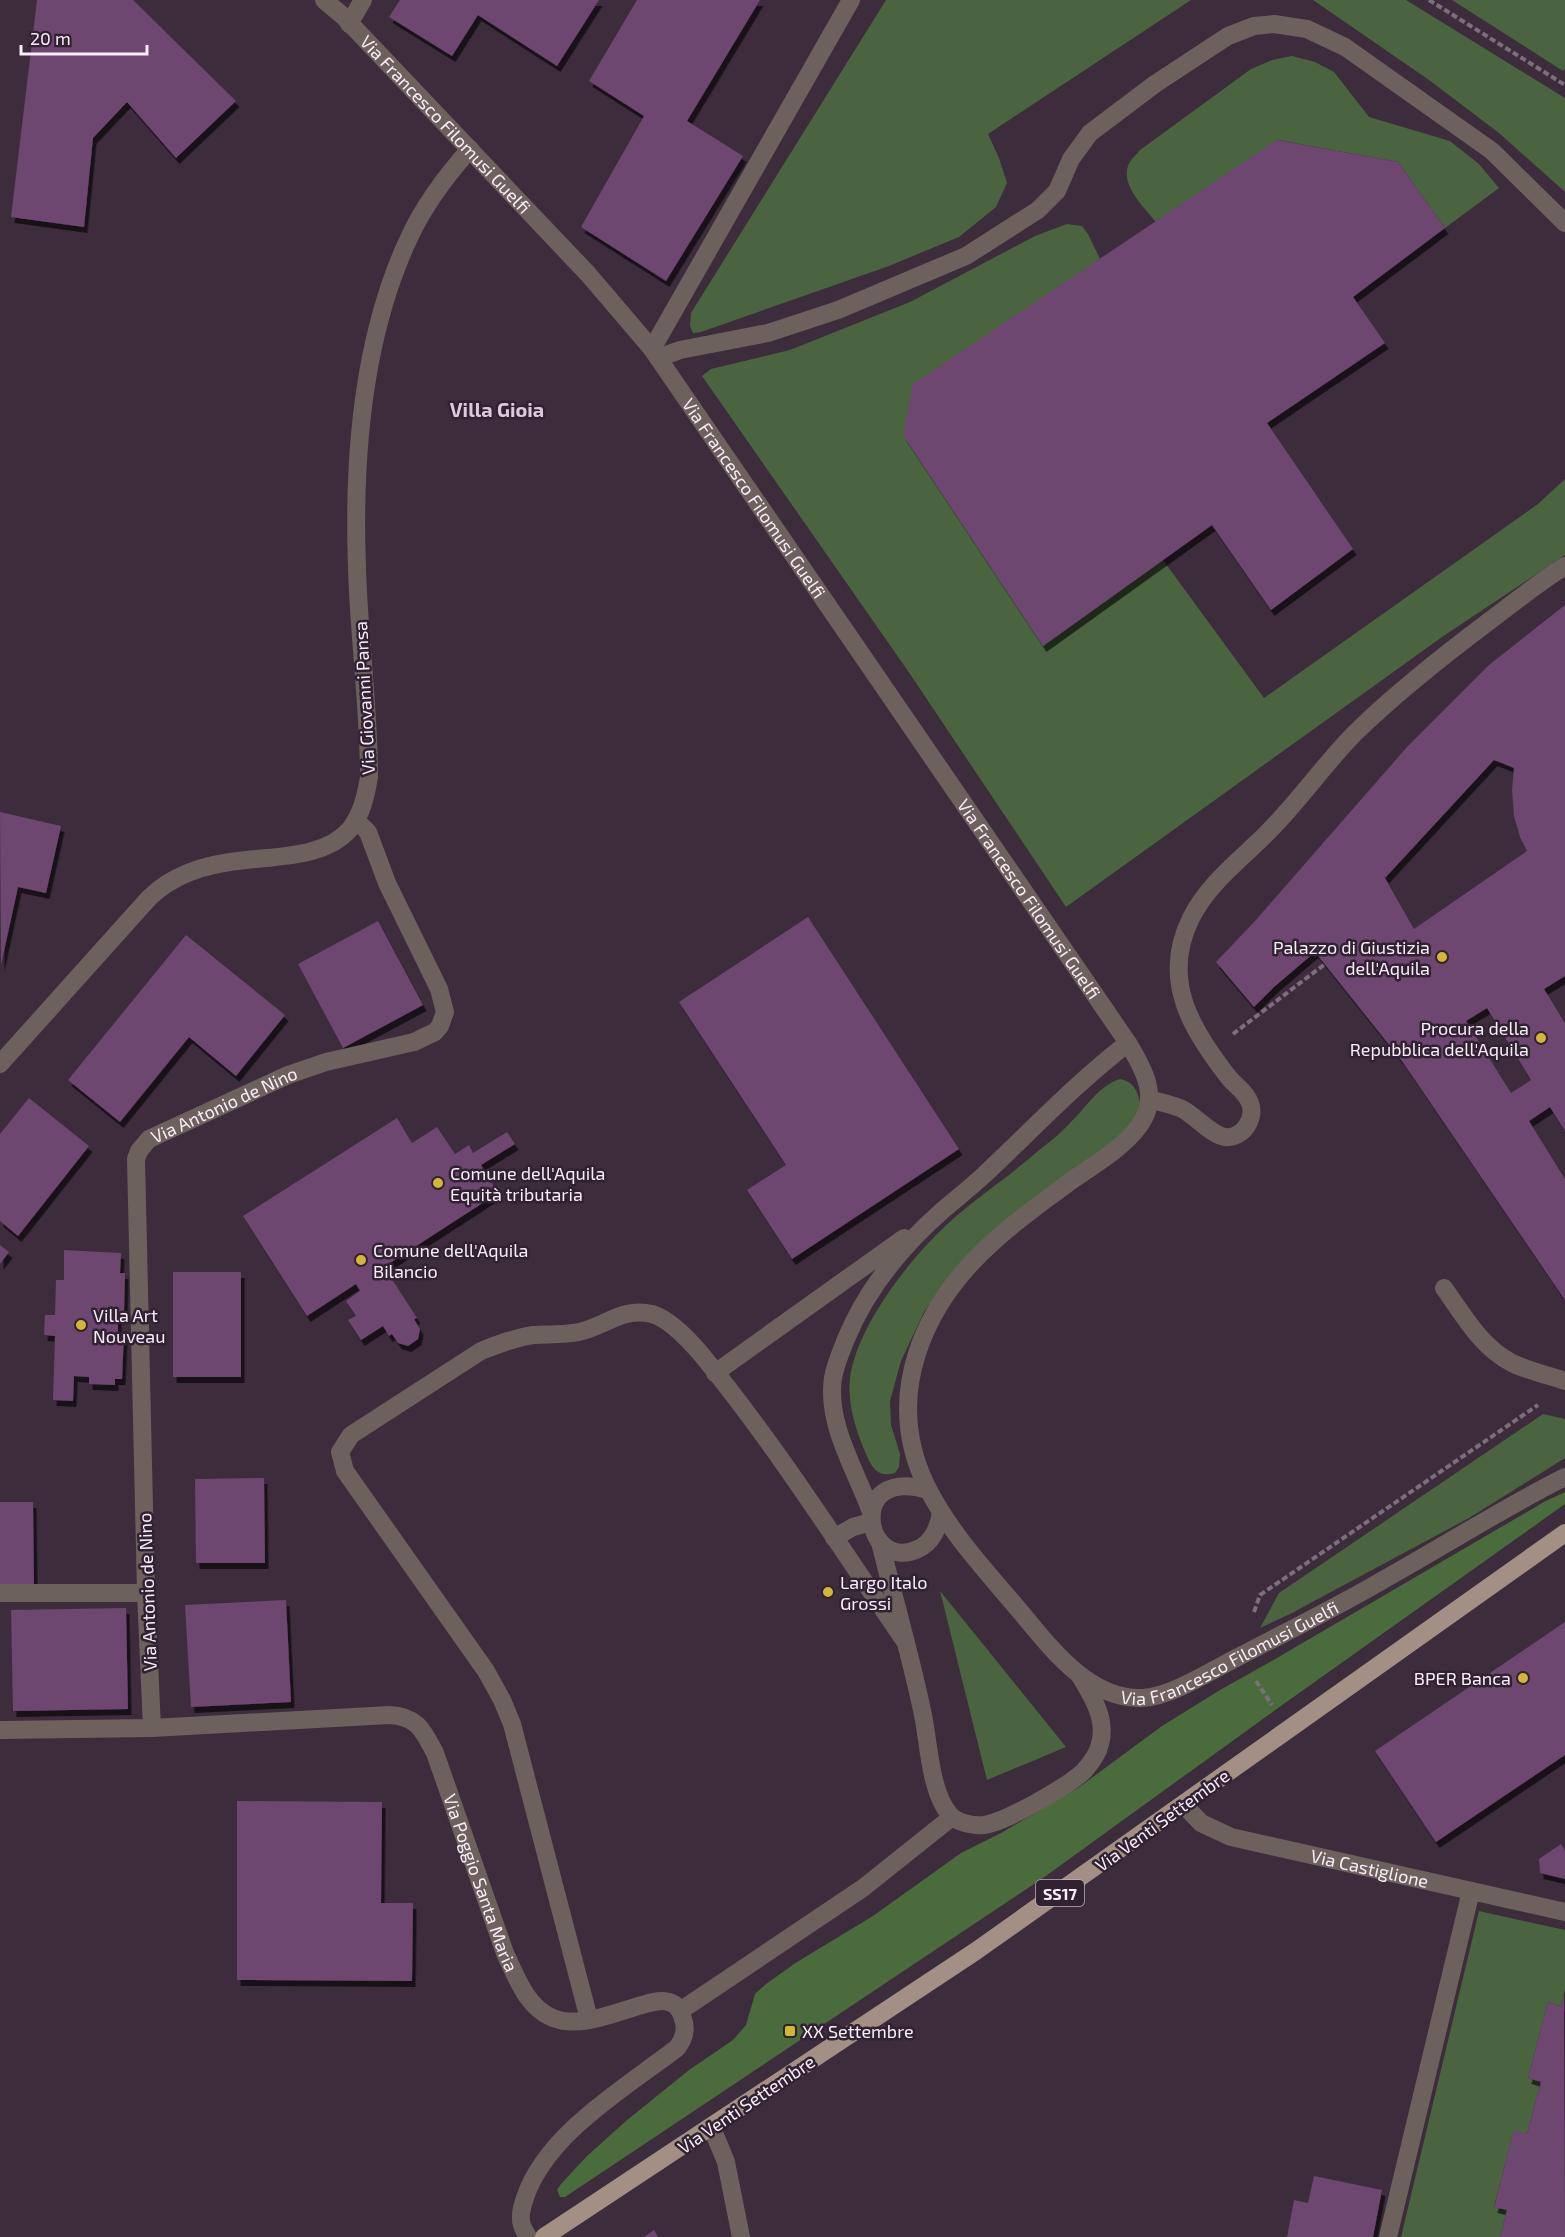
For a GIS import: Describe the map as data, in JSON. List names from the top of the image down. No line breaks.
{"streets":{"main road":["Via Venti Settembre","SS17"],"street":["Via Francesco Filomusi Guelfi","Via Giovanni Pansa","Via Antonio de Nino","Via Castiglione","Via Poggio Santa Maria"]},"crossings":[["Via Francesco Filomusi Guelfi","Via Giovanni Pansa"],["Via Giovanni Pansa","Via Antonio de Nino"],["Via Antonio de Nino","Via Poggio Santa Maria"],["Via Venti Settembre","Via Castiglione"]],"districts":["Villa Gioia"],"places":{"other":["Palazzo di Giustizia dell'Aquila","Procura della Repubblica dell'Aquila","Comune dell'Aquila Equità tributaria","Comune dell'Aquila Bilancio","Villa Art Nouveau","Largo Italo Grossi","BPER Banca"],"transit":["XX Settembre"]},"scale_bar":"20 m"}
